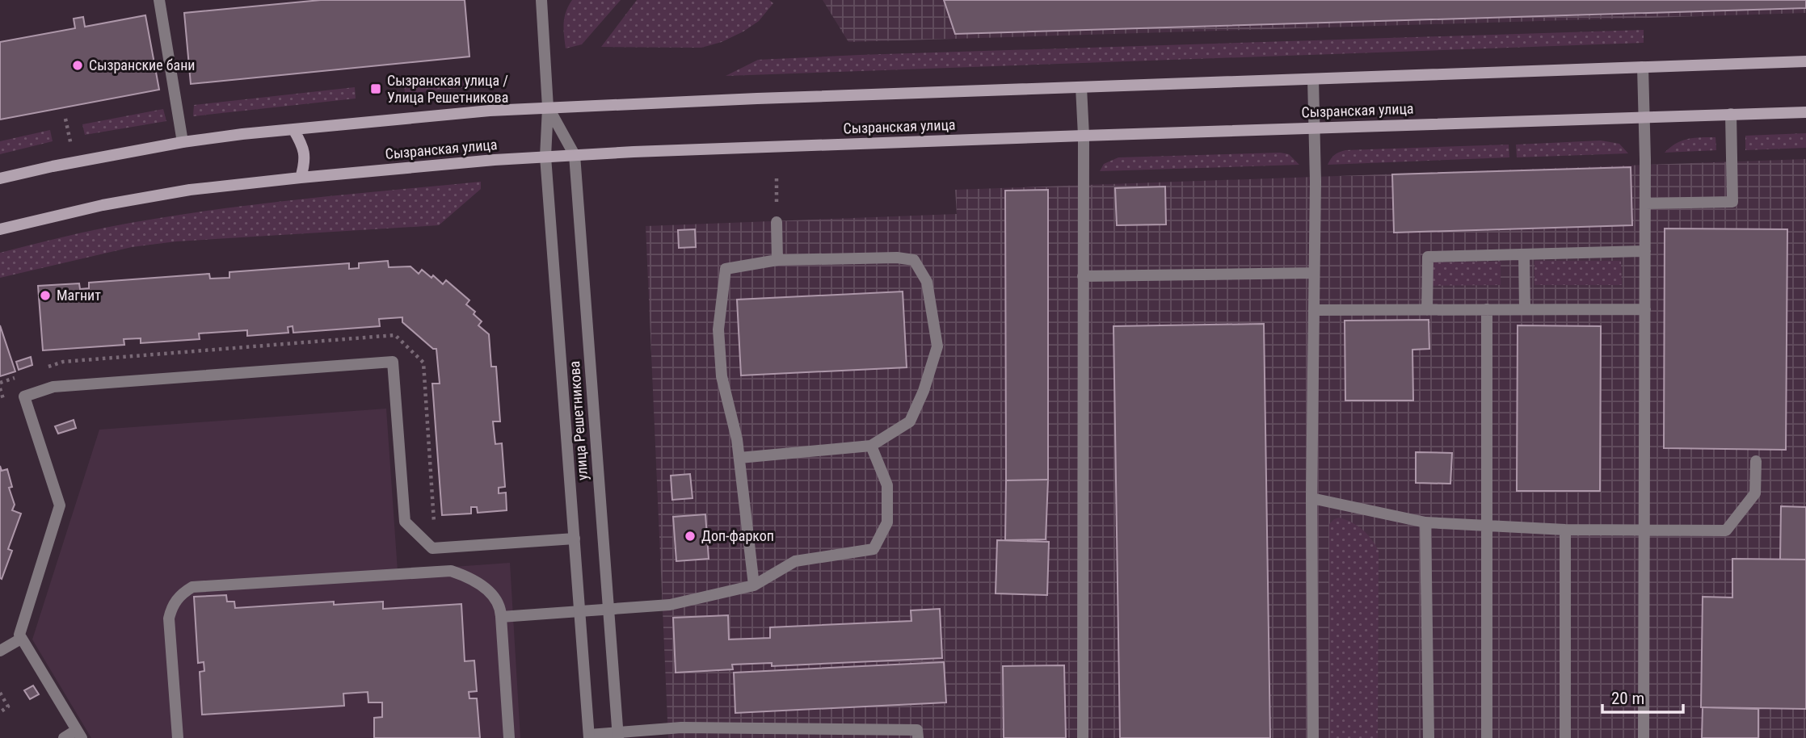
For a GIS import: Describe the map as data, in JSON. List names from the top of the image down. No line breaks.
{"streets":{"street":["Сызранская улица","улица Решетникова"]},"crossings":[["Сызранская улица","улица Решетникова"]],"places":{"other":["Сызранские бани","Магнит","Доп-фаркоп"],"transit":["Сызранская улица / Улица Решетникова"]},"scale_bar":"20 m"}
